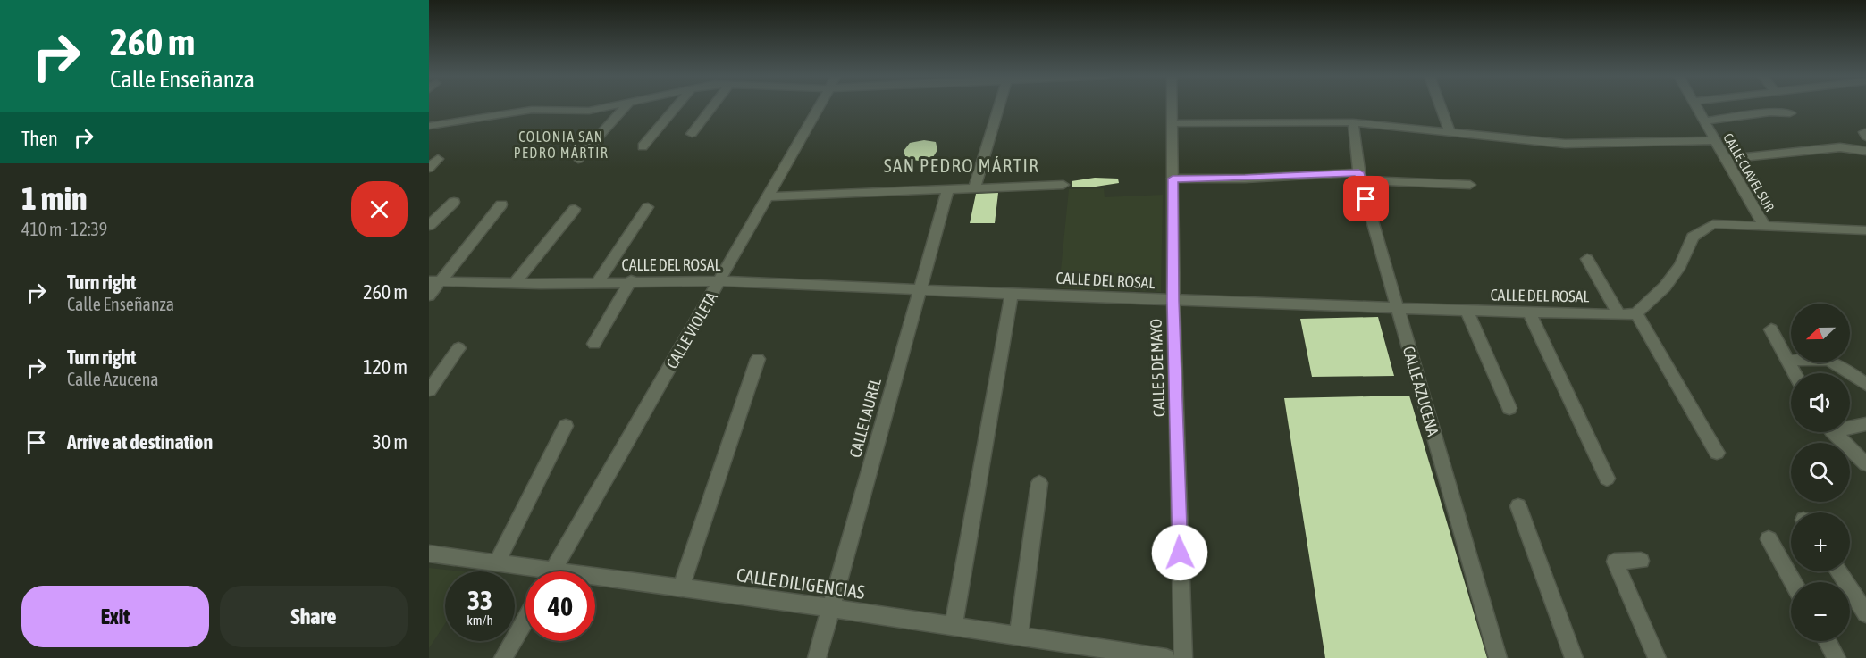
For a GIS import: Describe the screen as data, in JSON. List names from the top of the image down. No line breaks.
{"streets":{"street":["CALLE CLAVEL SUR","CALLE DEL ROSAL","CALLE VIOLETA","CALLE 5 DE MAYO","CALLE AZUCENA","CALLE LAUREL","CALLE DILIGENCIAS"]},"crossings":[["CALLE DEL ROSAL","CALLE VIOLETA"],["CALLE DEL ROSAL","CALLE 5 DE MAYO"],["CALLE DEL ROSAL","CALLE AZUCENA"],["CALLE DEL ROSAL","CALLE LAUREL"],["CALLE LAUREL","CALLE DILIGENCIAS"]],"districts":["COLONIA SAN PEDRO MÁRTIR","SAN PEDRO MÁRTIR"],"north":"left","page":{"turn":["260 m","Calle Enseñanza"],"then":"Then","heading":["1 min","410 m · 12:39"],"list":[{"name":"Turn right","note":"Calle Enseñanza","value":"260 m"},{"name":"Turn right","note":"Calle Azucena","value":"120 m"},{"name":"Arrive at destination","value":"30 m"}],"map_buttons":["+","−"],"speed":"33 km/h","limit":"40","buttons":["Exit","Share"]}}
